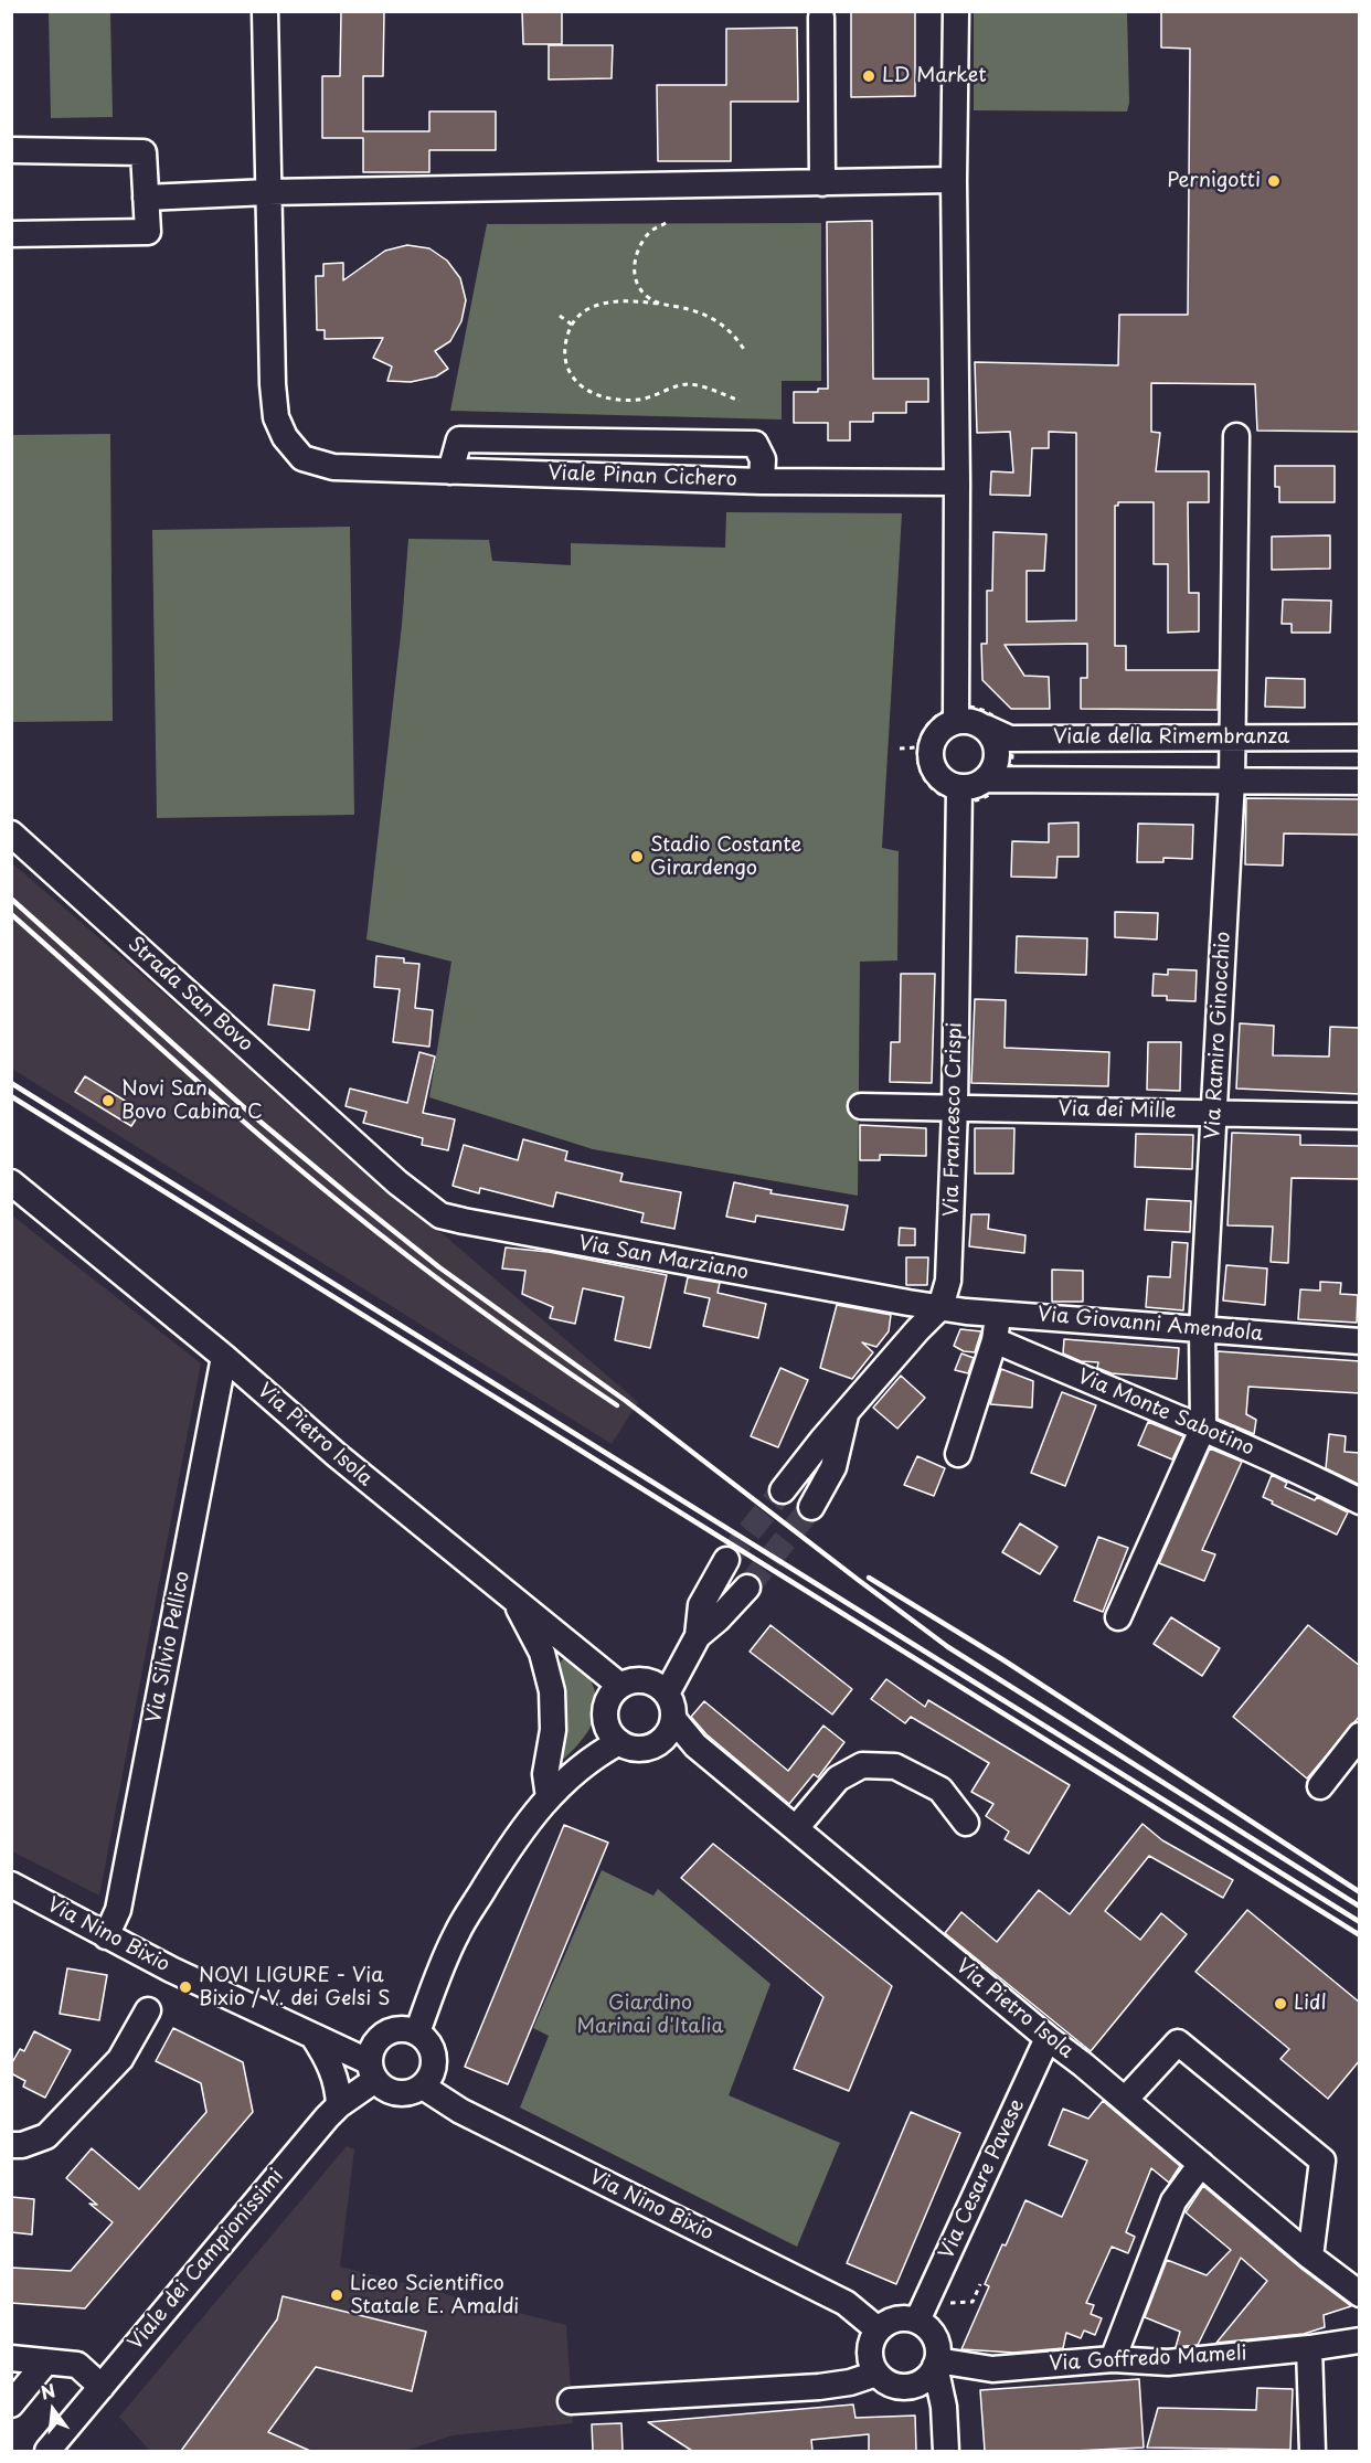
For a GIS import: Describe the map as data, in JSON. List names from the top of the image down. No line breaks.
{"streets":{"street":["Viale Pinan Cichero","Viale della Rimembranza","Strada San Bovo","Via Ramiro Ginocchio","Via dei Mille","Via Francesco Crispi","Via San Marziano","Via Giovanni Amendola","Via Monte Sabotino","Via Pietro Isola","Via Silvio Pellico","Via Nino Bixio","Via Cesare Pavese","Viale dei Campionissimi","Via Goffredo Mameli"]},"crossings":[["Viale della Rimembranza","Via Ramiro Ginocchio"],["Viale della Rimembranza","Via Francesco Crispi"],["Strada San Bovo","Via San Marziano"],["Via Ramiro Ginocchio","Via dei Mille"],["Via Ramiro Ginocchio","Via Giovanni Amendola"],["Via Ramiro Ginocchio","Via Monte Sabotino"],["Via dei Mille","Via Francesco Crispi"],["Via Francesco Crispi","Via San Marziano"],["Via Francesco Crispi","Via Giovanni Amendola"],["Via San Marziano","Via Giovanni Amendola"],["Via Pietro Isola","Via Silvio Pellico"],["Via Pietro Isola","Via Cesare Pavese"],["Via Silvio Pellico","Via Nino Bixio"],["Via Nino Bixio","Via Cesare Pavese"],["Via Nino Bixio","Viale dei Campionissimi"],["Via Nino Bixio","Via Goffredo Mameli"],["Via Cesare Pavese","Via Goffredo Mameli"]],"parks":["Giardino Marinai d'Italia"],"places":["LD Market","Pernigotti","Stadio Costante Girardengo","Novi San Bovo Cabina C","NOVI LIGURE - Via Bixio / V. dei Gelsi S","Lidl","Liceo Scientifico Statale E. Amaldi"],"north":"top"}
